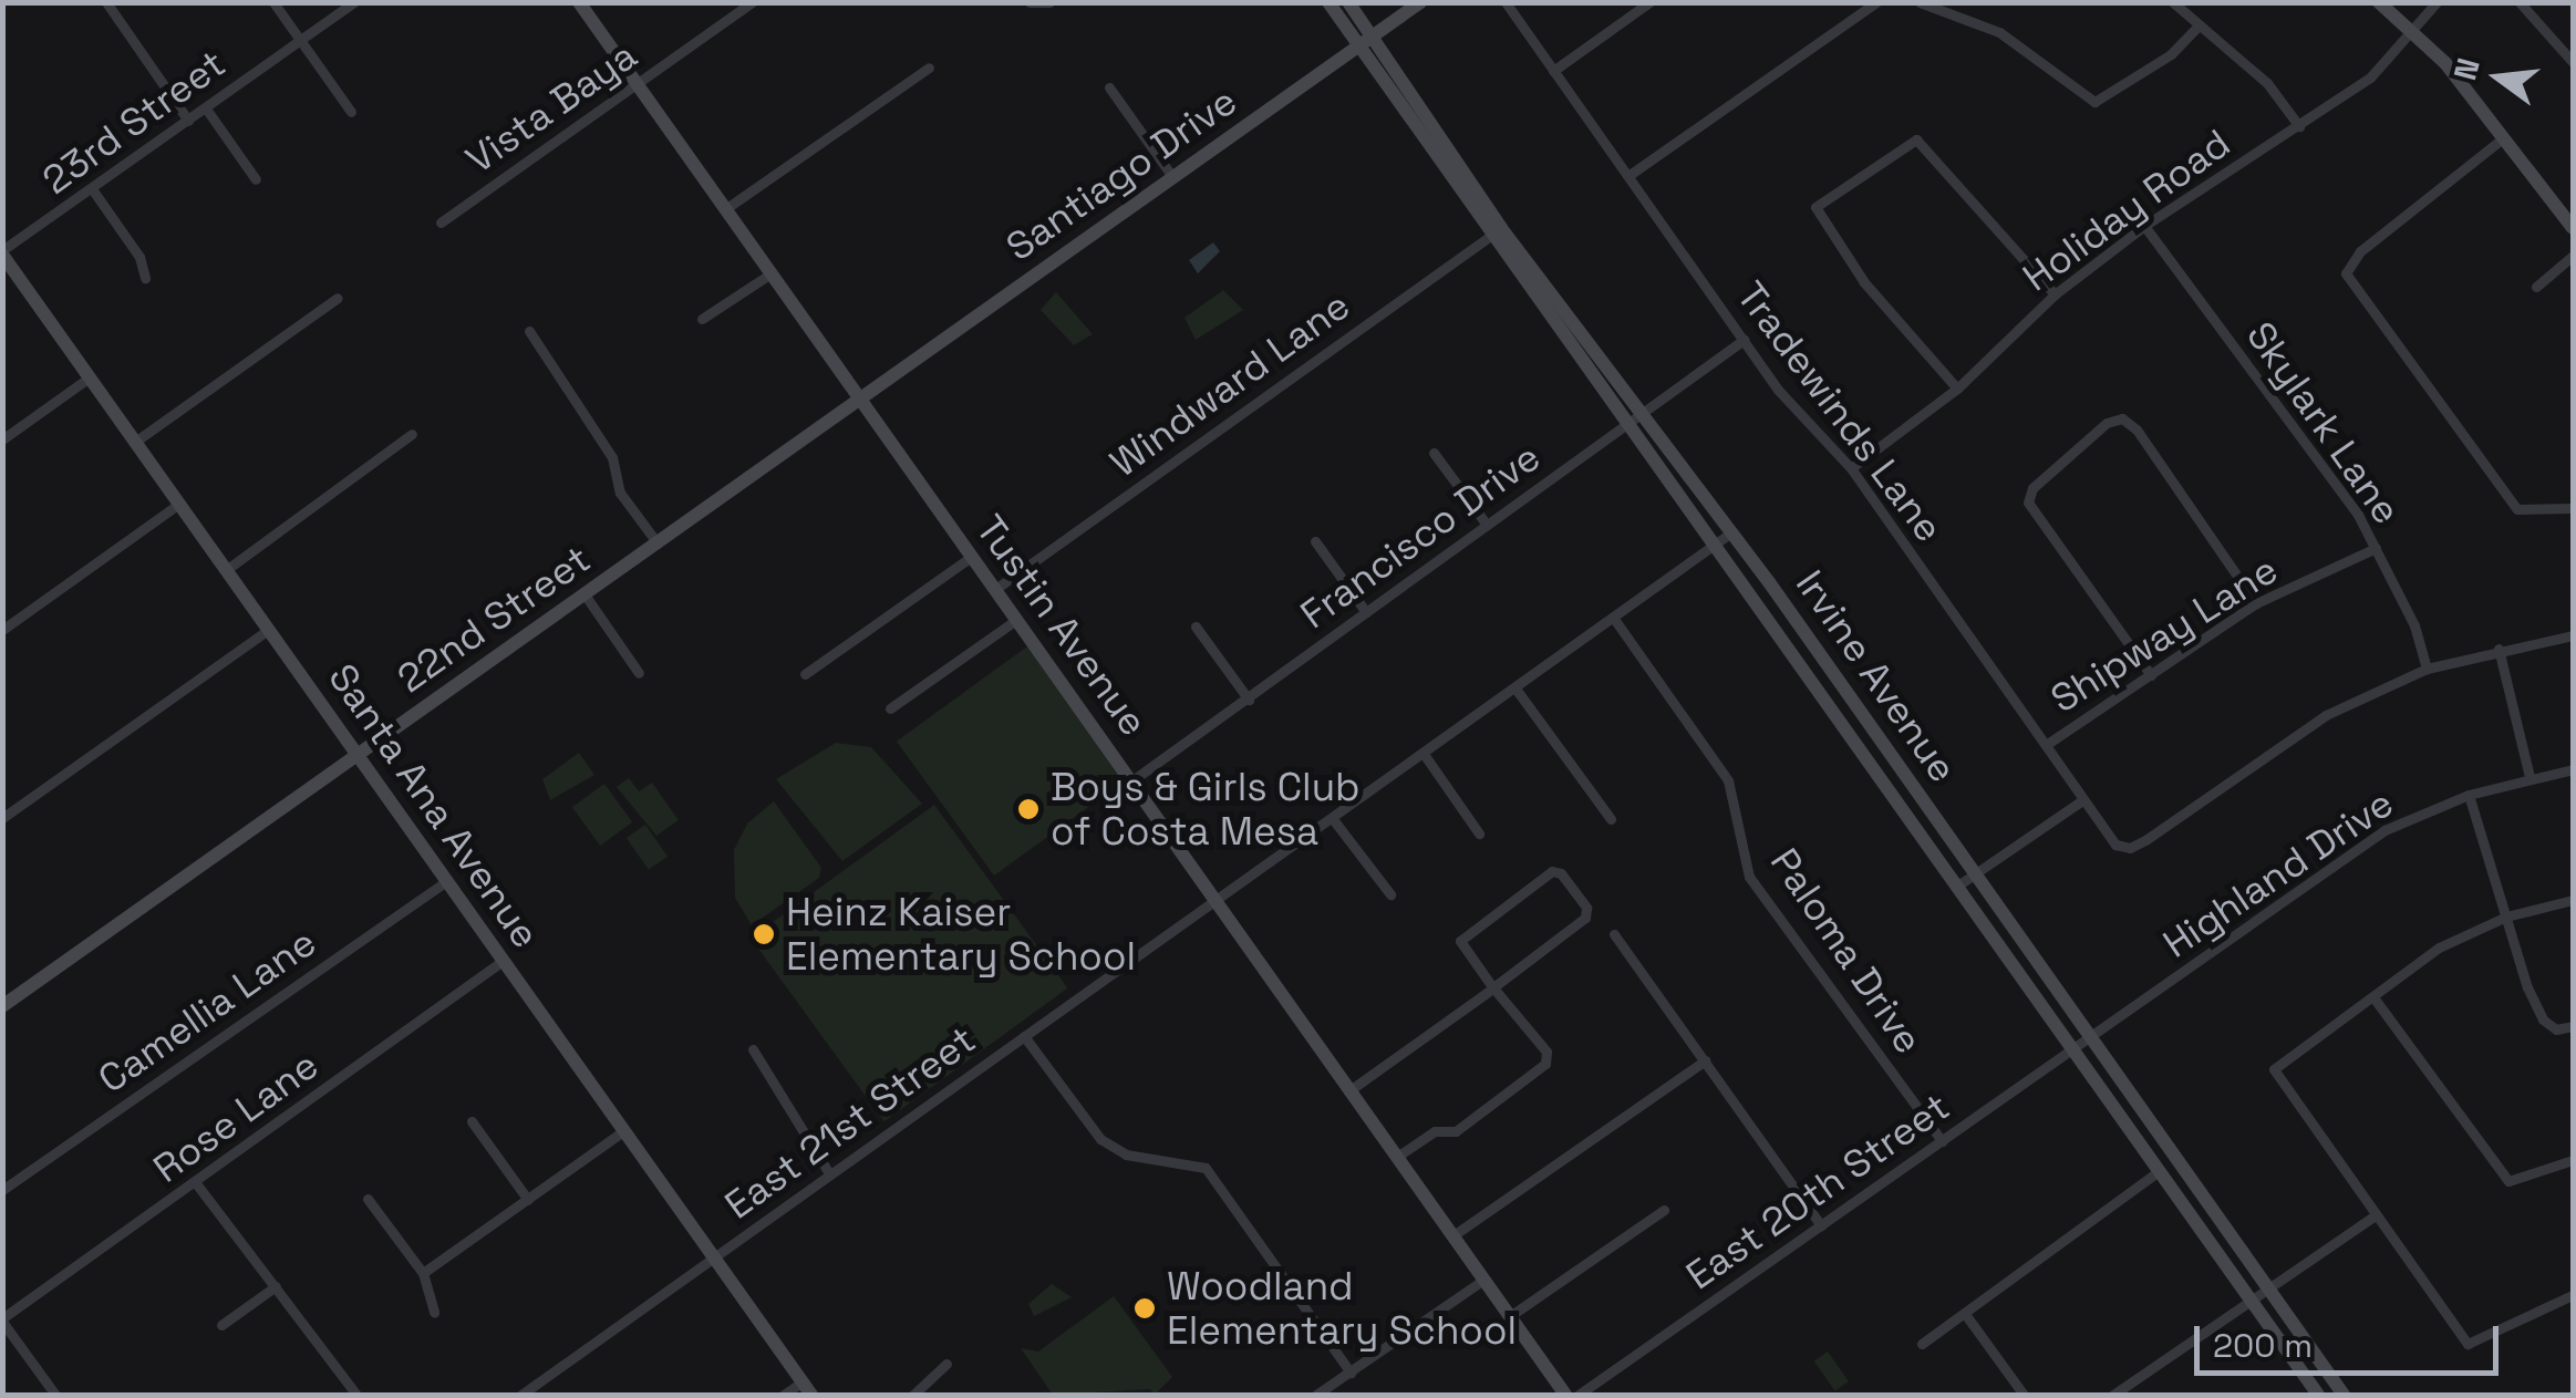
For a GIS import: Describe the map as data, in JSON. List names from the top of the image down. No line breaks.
{"streets":{"street":["Vista Baya","23rd Street","Santiago Drive","Holiday Road","Windward Lane","Tradewinds Lane","Skylark Lane","Francisco Drive","22nd Street","Tustin Avenue","Shipway Lane","Irvine Avenue","Santa Ana Avenue","Highland Drive","Paloma Drive","Camellia Lane","Rose Lane","East 21st Street","East 20th Street"]},"crossings":[["Vista Baya","Tustin Avenue"],["23rd Street","Santa Ana Avenue"],["Santiago Drive","22nd Street"],["Santiago Drive","Tustin Avenue"],["Santiago Drive","Irvine Avenue"],["Holiday Road","Tradewinds Lane"],["Holiday Road","Skylark Lane"],["Windward Lane","Tustin Avenue"],["Windward Lane","Irvine Avenue"],["Tradewinds Lane","Skylark Lane"],["Tradewinds Lane","Francisco Drive"],["Tradewinds Lane","Shipway Lane"],["Skylark Lane","Shipway Lane"],["Francisco Drive","Tustin Avenue"],["Francisco Drive","Irvine Avenue"],["22nd Street","Tustin Avenue"],["22nd Street","Santa Ana Avenue"],["Tustin Avenue","East 21st Street"],["Irvine Avenue","Highland Drive"],["Irvine Avenue","East 20th Street"],["Santa Ana Avenue","Camellia Lane"],["Santa Ana Avenue","Rose Lane"],["Santa Ana Avenue","East 21st Street"],["Highland Drive","East 20th Street"],["Paloma Drive","East 20th Street"]],"places":["Boys & Girls Club of Costa Mesa","Heinz Kaiser Elementary School","Woodland Elementary School"],"scale_bar":"200 m","north":"left"}
